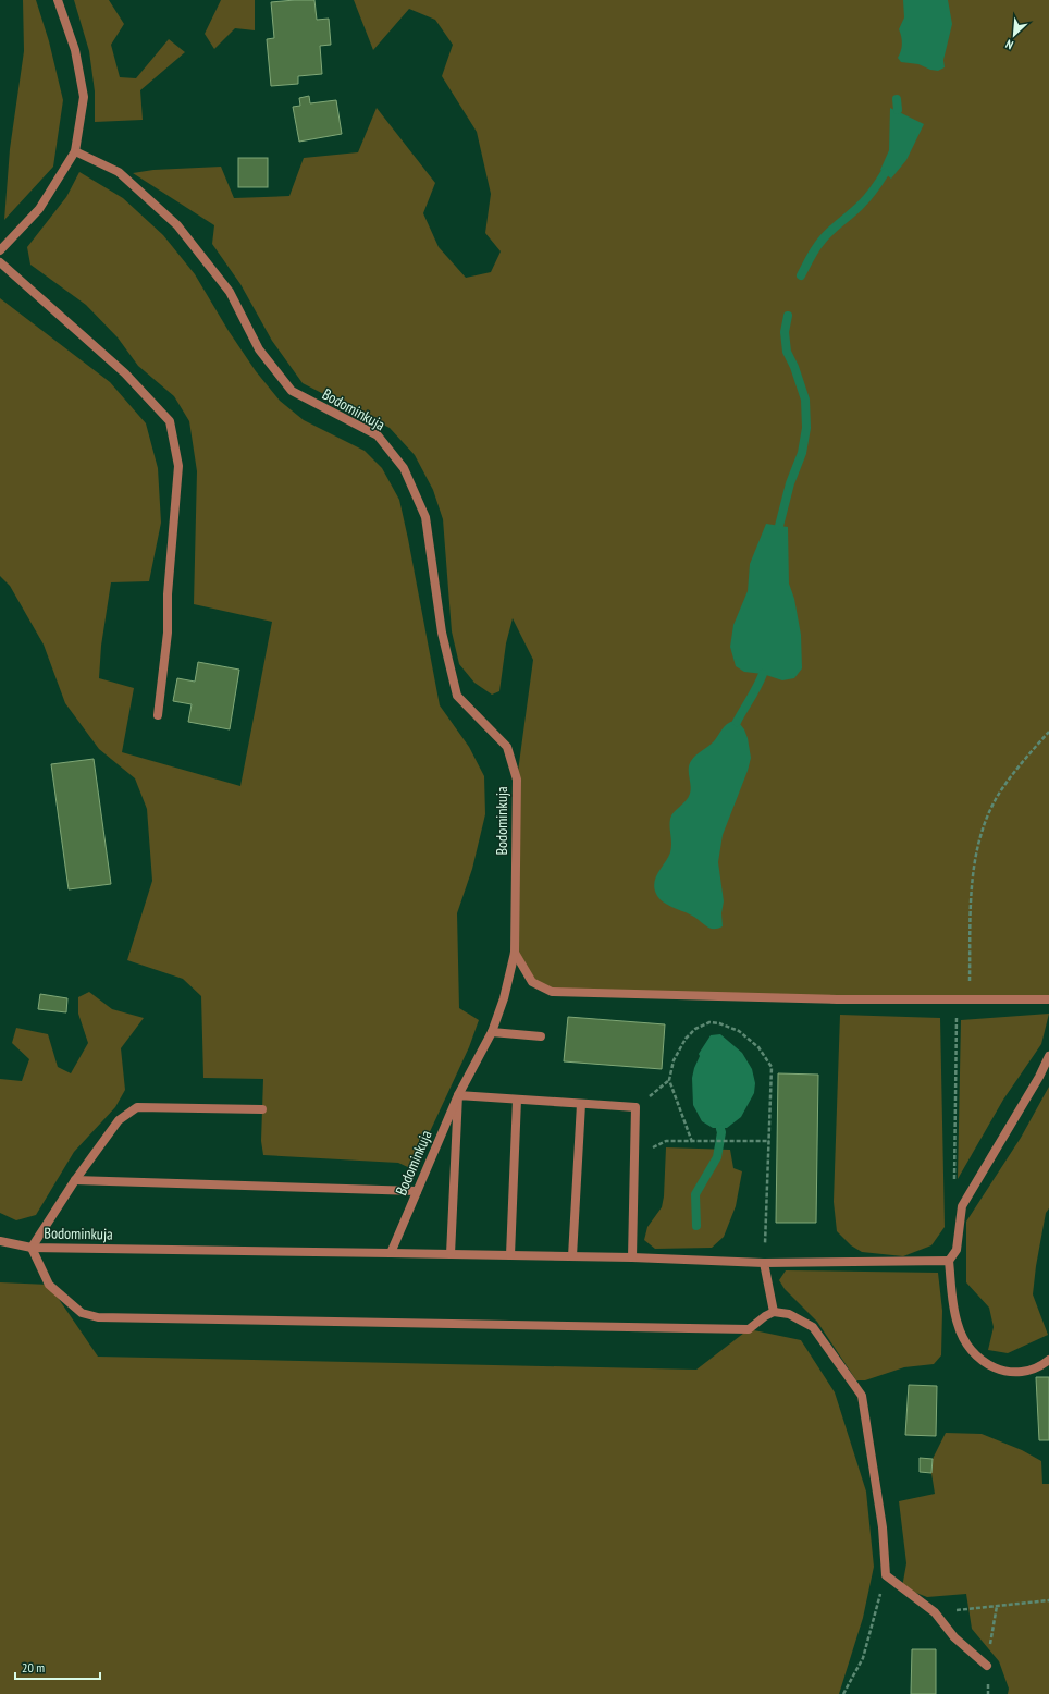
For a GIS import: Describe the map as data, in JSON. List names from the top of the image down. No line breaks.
{"streets":{"street":["Bodominkuja"]},"scale_bar":"20 m","north":"bottom left"}
